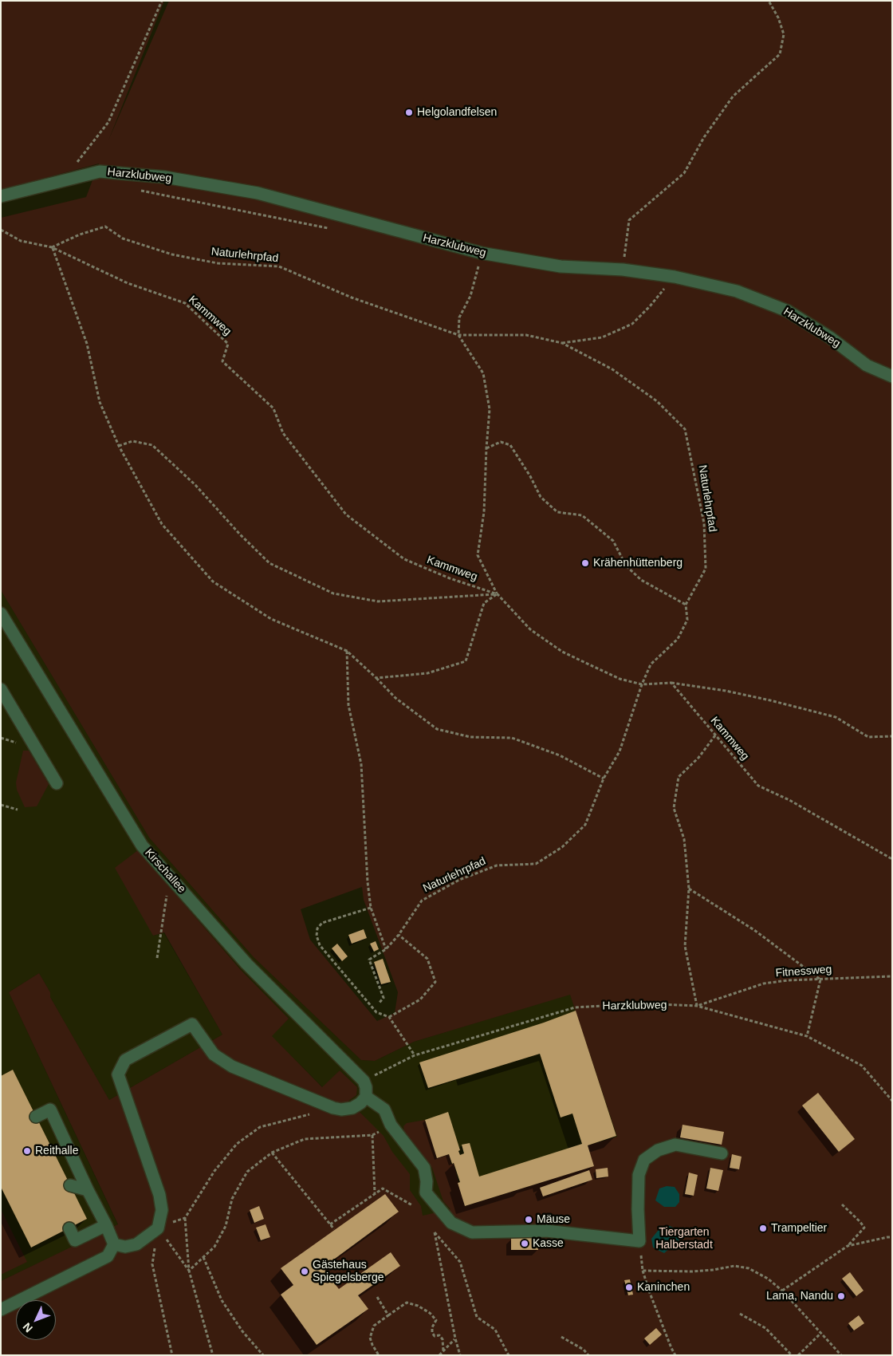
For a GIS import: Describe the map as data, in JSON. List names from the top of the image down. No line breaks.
{"streets":{"street":["Harzklubweg","Kirschallee"],"path":["Naturlehrpfad","Kammweg","Fitnessweg"]},"crossings":[["Harzklubweg","Kirschallee"],["Harzklubweg","Fitnessweg"],["Naturlehrpfad","Kammweg"]],"parks":["Tiergarten Halberstadt"],"places":["Helgolandfelsen","Krähenhüttenberg","Reithalle","Mäuse","Trampeltier","Kasse","Gästehaus Spiegelsberge","Kaninchen","Lama, Nandu"],"north":"bottom left"}
